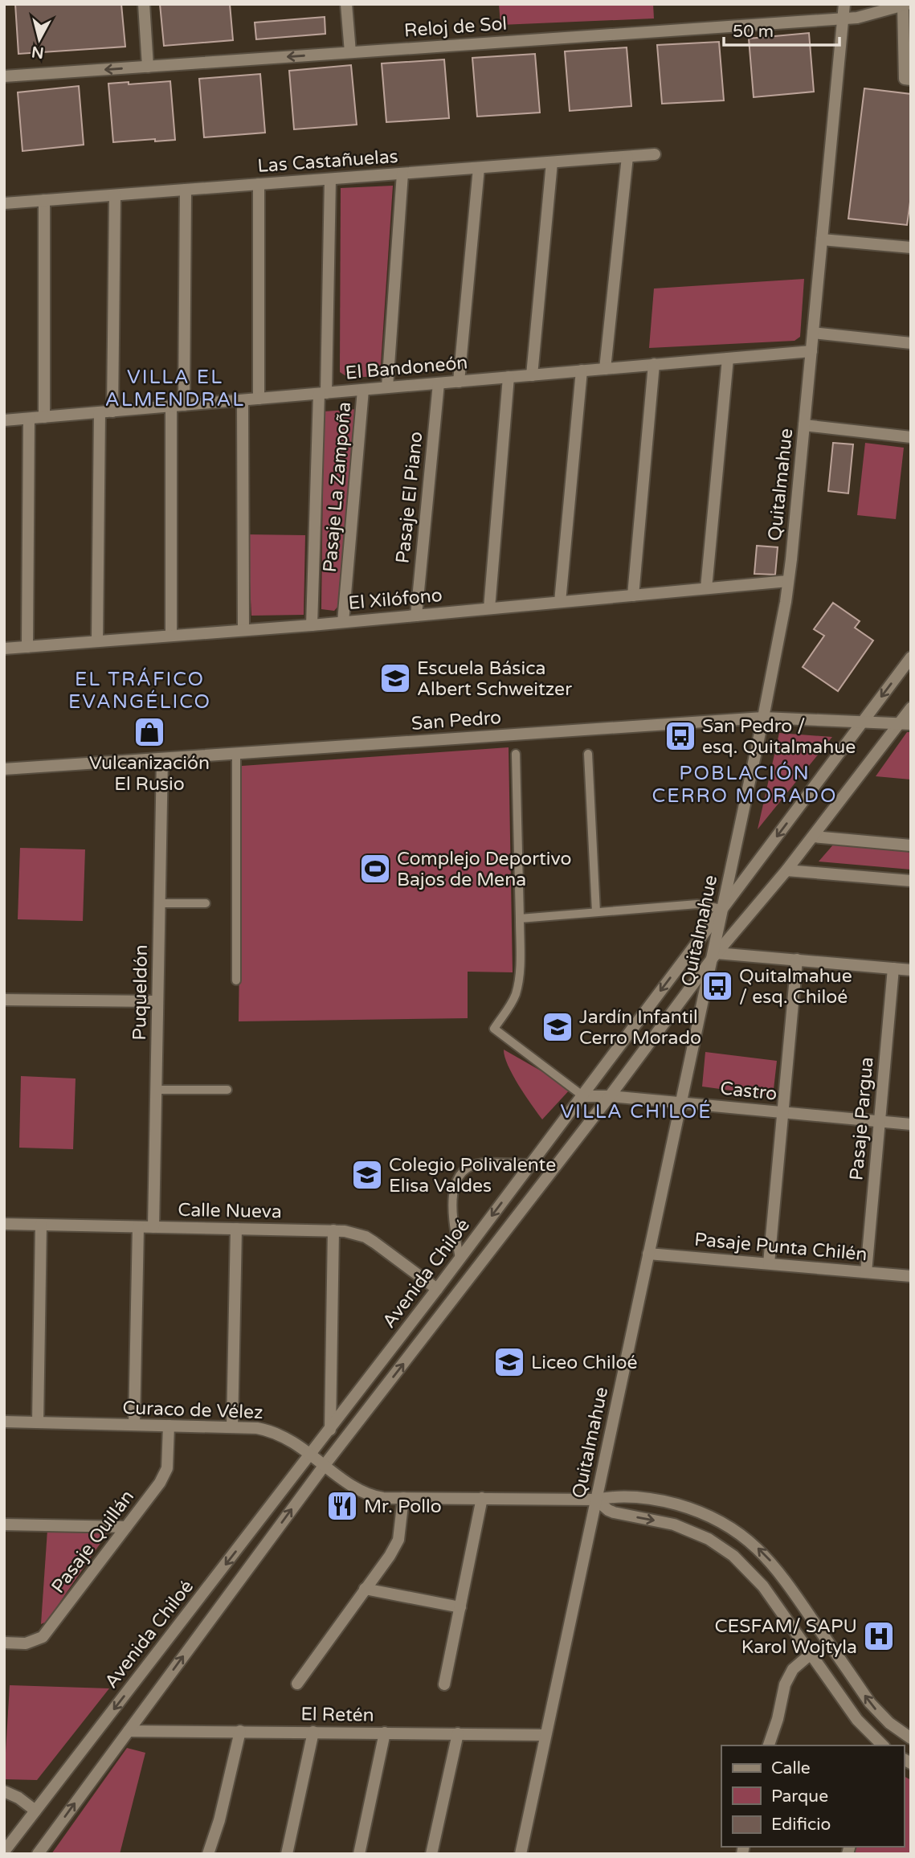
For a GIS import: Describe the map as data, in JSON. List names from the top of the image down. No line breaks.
{"streets":{"street":["Reloj de Sol","Las Castañuelas","El Bandoneón","Quitalmahue","Pasaje La Zampoña","Pasaje El Piano","El Xilófono","San Pedro","Puqueldón","Castro","Pasaje Pargua","Calle Nueva","Pasaje Punta Chilén","Avenida Chiloé","Curaco de Vélez","Pasaje Quillán","El Retén"]},"crossings":[["Reloj de Sol","Quitalmahue"],["El Bandoneón","Quitalmahue"],["El Bandoneón","Pasaje La Zampoña"],["El Bandoneón","Pasaje El Piano"],["Quitalmahue","El Xilófono"],["Quitalmahue","San Pedro"],["Quitalmahue","Castro"],["Quitalmahue","Pasaje Punta Chilén"],["Quitalmahue","Avenida Chiloé"],["Quitalmahue","Curaco de Vélez"],["Quitalmahue","El Retén"],["Pasaje La Zampoña","El Xilófono"],["Pasaje El Piano","El Xilófono"],["San Pedro","Puqueldón"],["San Pedro","Avenida Chiloé"],["Puqueldón","Calle Nueva"],["Castro","Pasaje Pargua"],["Castro","Avenida Chiloé"],["Pasaje Pargua","Pasaje Punta Chilén"],["Calle Nueva","Avenida Chiloé"],["Avenida Chiloé","Curaco de Vélez"],["Avenida Chiloé","El Retén"],["Curaco de Vélez","Pasaje Quillán"]],"one_way":["Reloj de Sol"],"districts":["VILLA EL ALMENDRAL","EL TRÁFICO EVANGÉLICO","POBLACIÓN CERRO MORADO","VILLA CHILOÉ"],"places":{"school or university":["Escuela Básica Albert Schweitzer","Jardín Infantil Cerro Morado","Colegio Polivalente Elisa Valdes","Liceo Chiloé"],"shop":["Vulcanización El Rusio"],"bus stop":["San Pedro / esq. Quitalmahue","Quitalmahue / esq. Chiloé"],"sports":["Complejo Deportivo Bajos de Mena"],"restaurant":["Mr. Pollo"],"hospital":["CESFAM/ SAPU Karol Wojtyla"]},"legend":["Calle","Parque","Edificio"],"scale_bar":"50 m","north":"bottom"}
